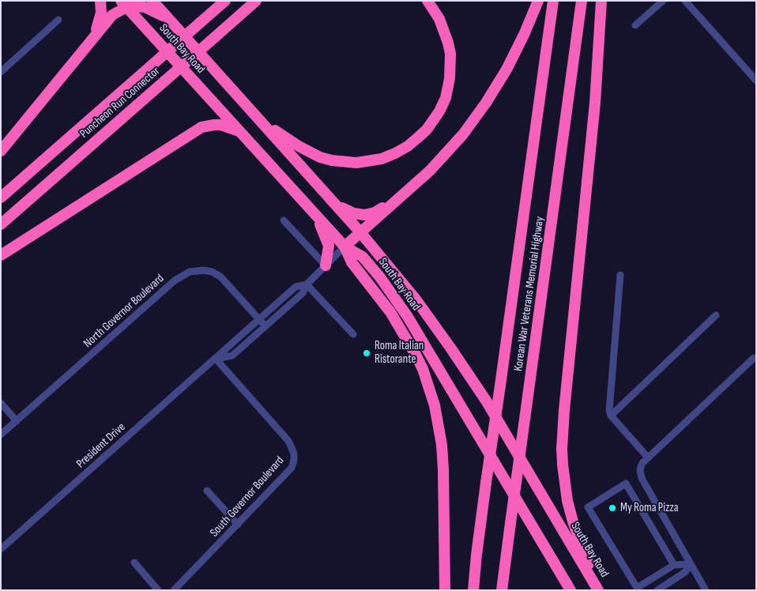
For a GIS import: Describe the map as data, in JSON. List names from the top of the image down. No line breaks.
{"streets":{"highway":["South Bay Road","Puncheon Run Connector","Korean War Veterans Memorial Highway"],"street":["North Governor Boulevard","President Drive","South Governor Boulevard"]},"crossings":[["South Bay Road","President Drive"],["North Governor Boulevard","President Drive"],["President Drive","South Governor Boulevard"]],"places":["Roma Italian Ristorante","My Roma Pizza"]}
